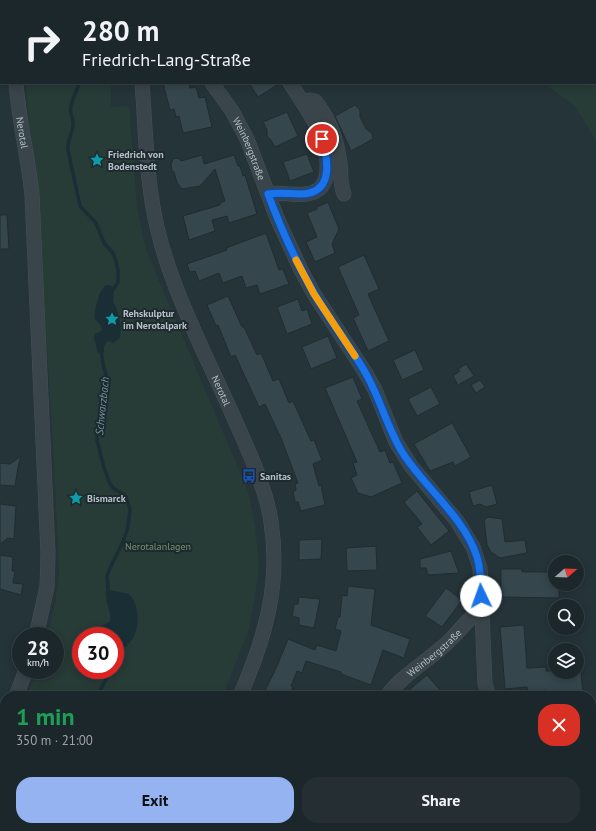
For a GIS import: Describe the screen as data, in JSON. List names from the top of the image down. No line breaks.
{"streets":{"street":["Nerotal","Weinbergstraße"]},"water":["Schwarzbach"],"parks":["Nerotalanlagen"],"places":{"place":["Friedrich von Bodenstedt","Rehskulptur im Nerotalpark","Bismarck"],"bus stop":["Sanitas"]},"north":"right","page":{"turn":["280 m","Friedrich-Lang-Straße"],"speed":"28 km/h","limit":"30","heading":["1 min","350 m · 21:00"],"buttons":["Exit","Share"]}}
